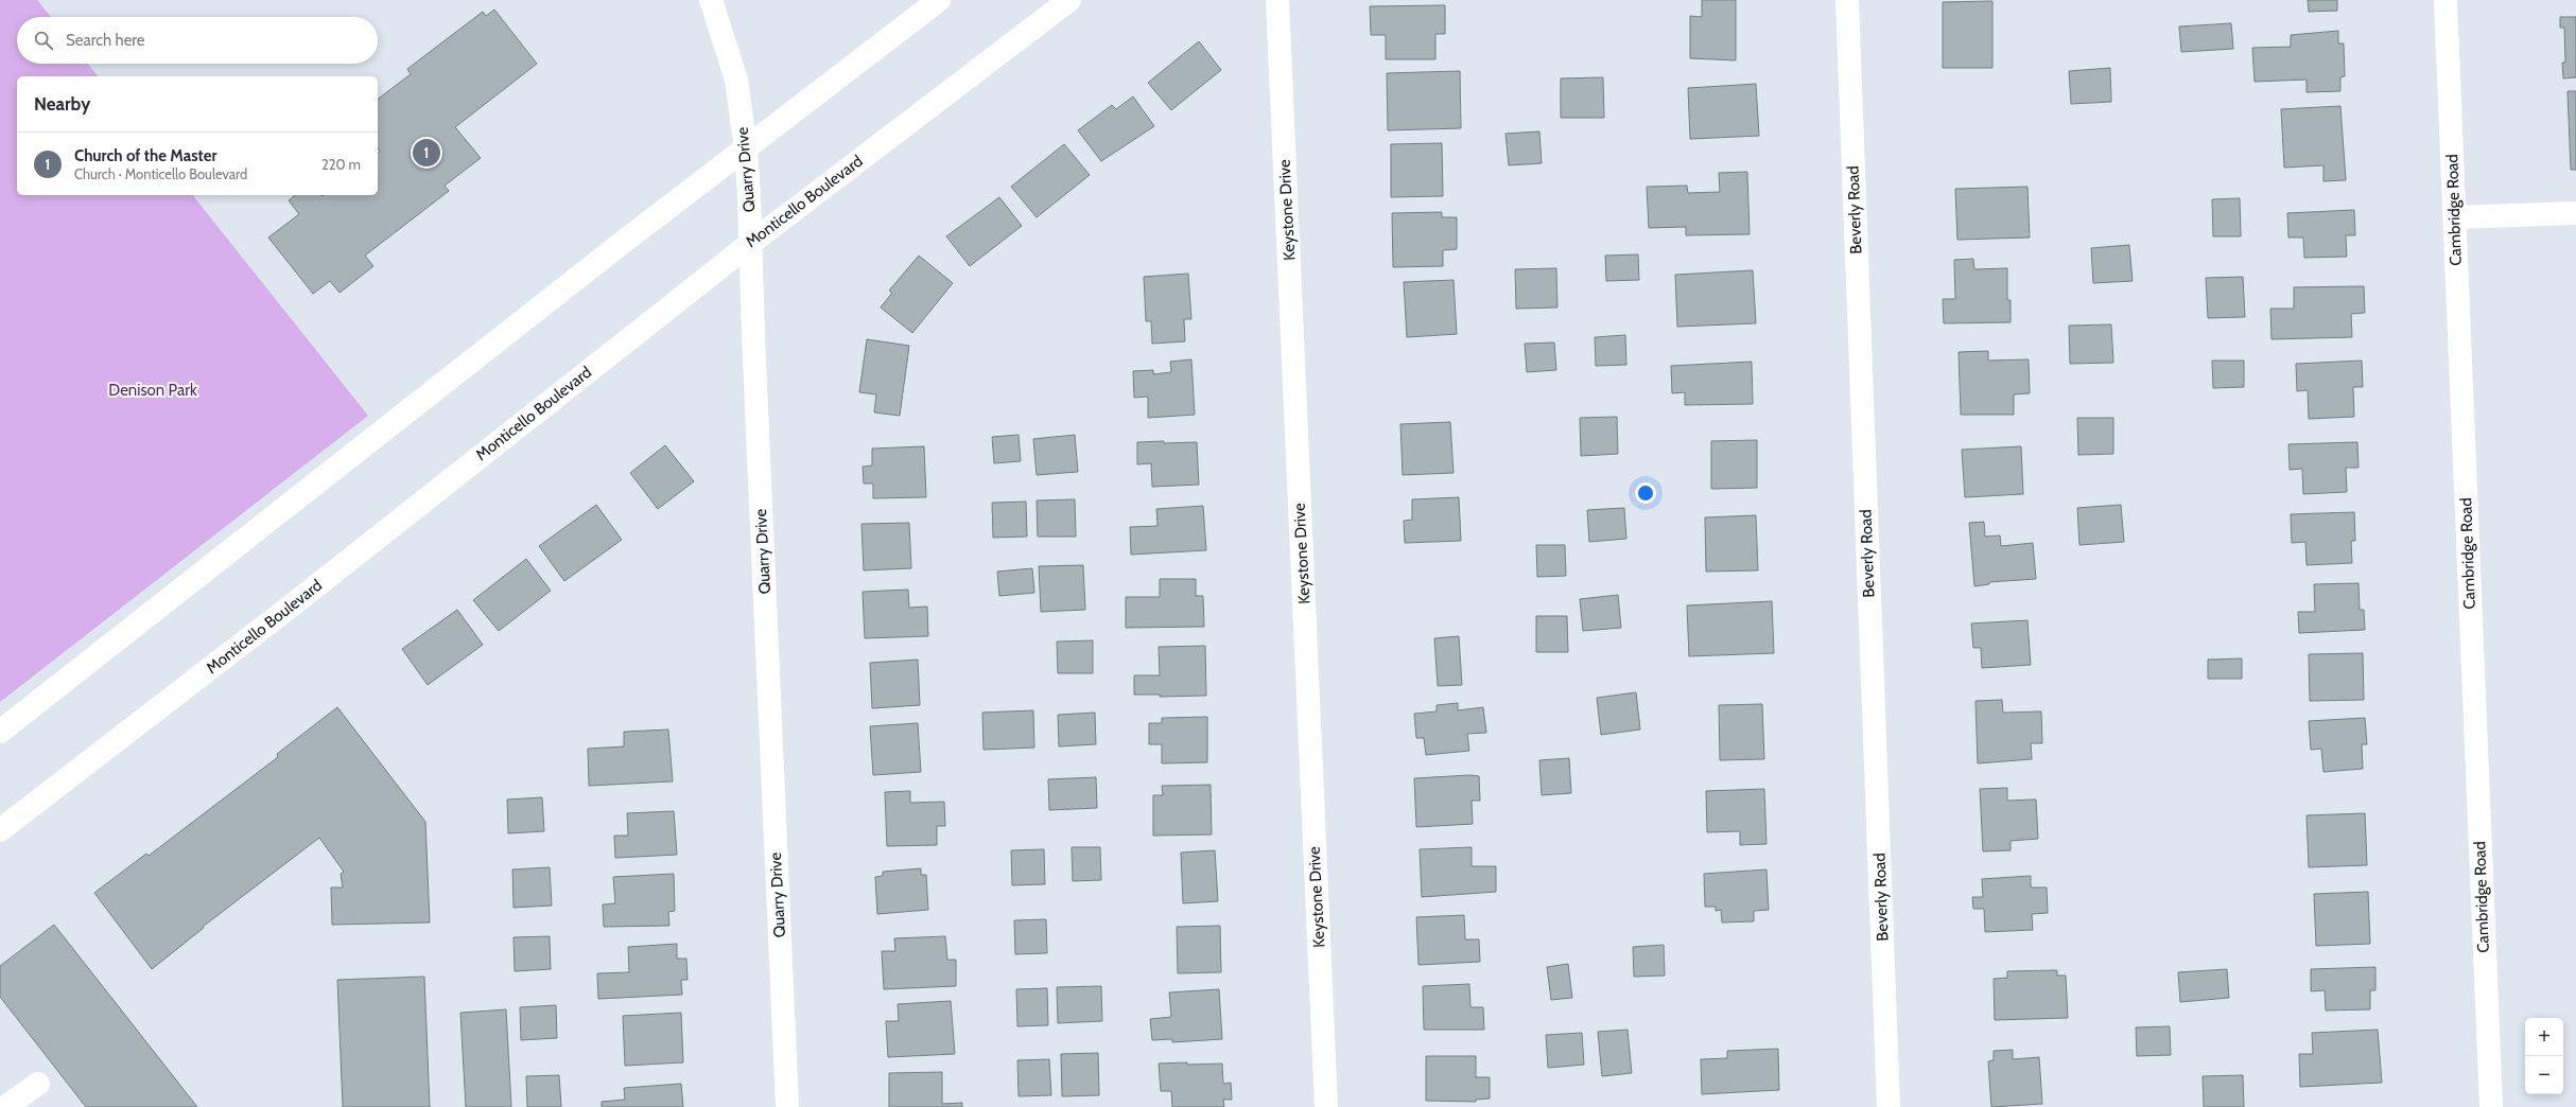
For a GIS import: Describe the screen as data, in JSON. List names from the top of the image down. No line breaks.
{"streets":{"street":["Quarry Drive","Monticello Boulevard","Keystone Drive","Beverly Road","Cambridge Road"]},"crossings":[["Quarry Drive","Monticello Boulevard"]],"parks":["Denison Park"],"page":{"search":"Search here","heading":"Nearby","list":[{"mark":"1","name":"Church of the Master","note":"Church · Monticello Boulevard","value":"220 m"}],"pins":"1","map_buttons":["+","−"]}}
